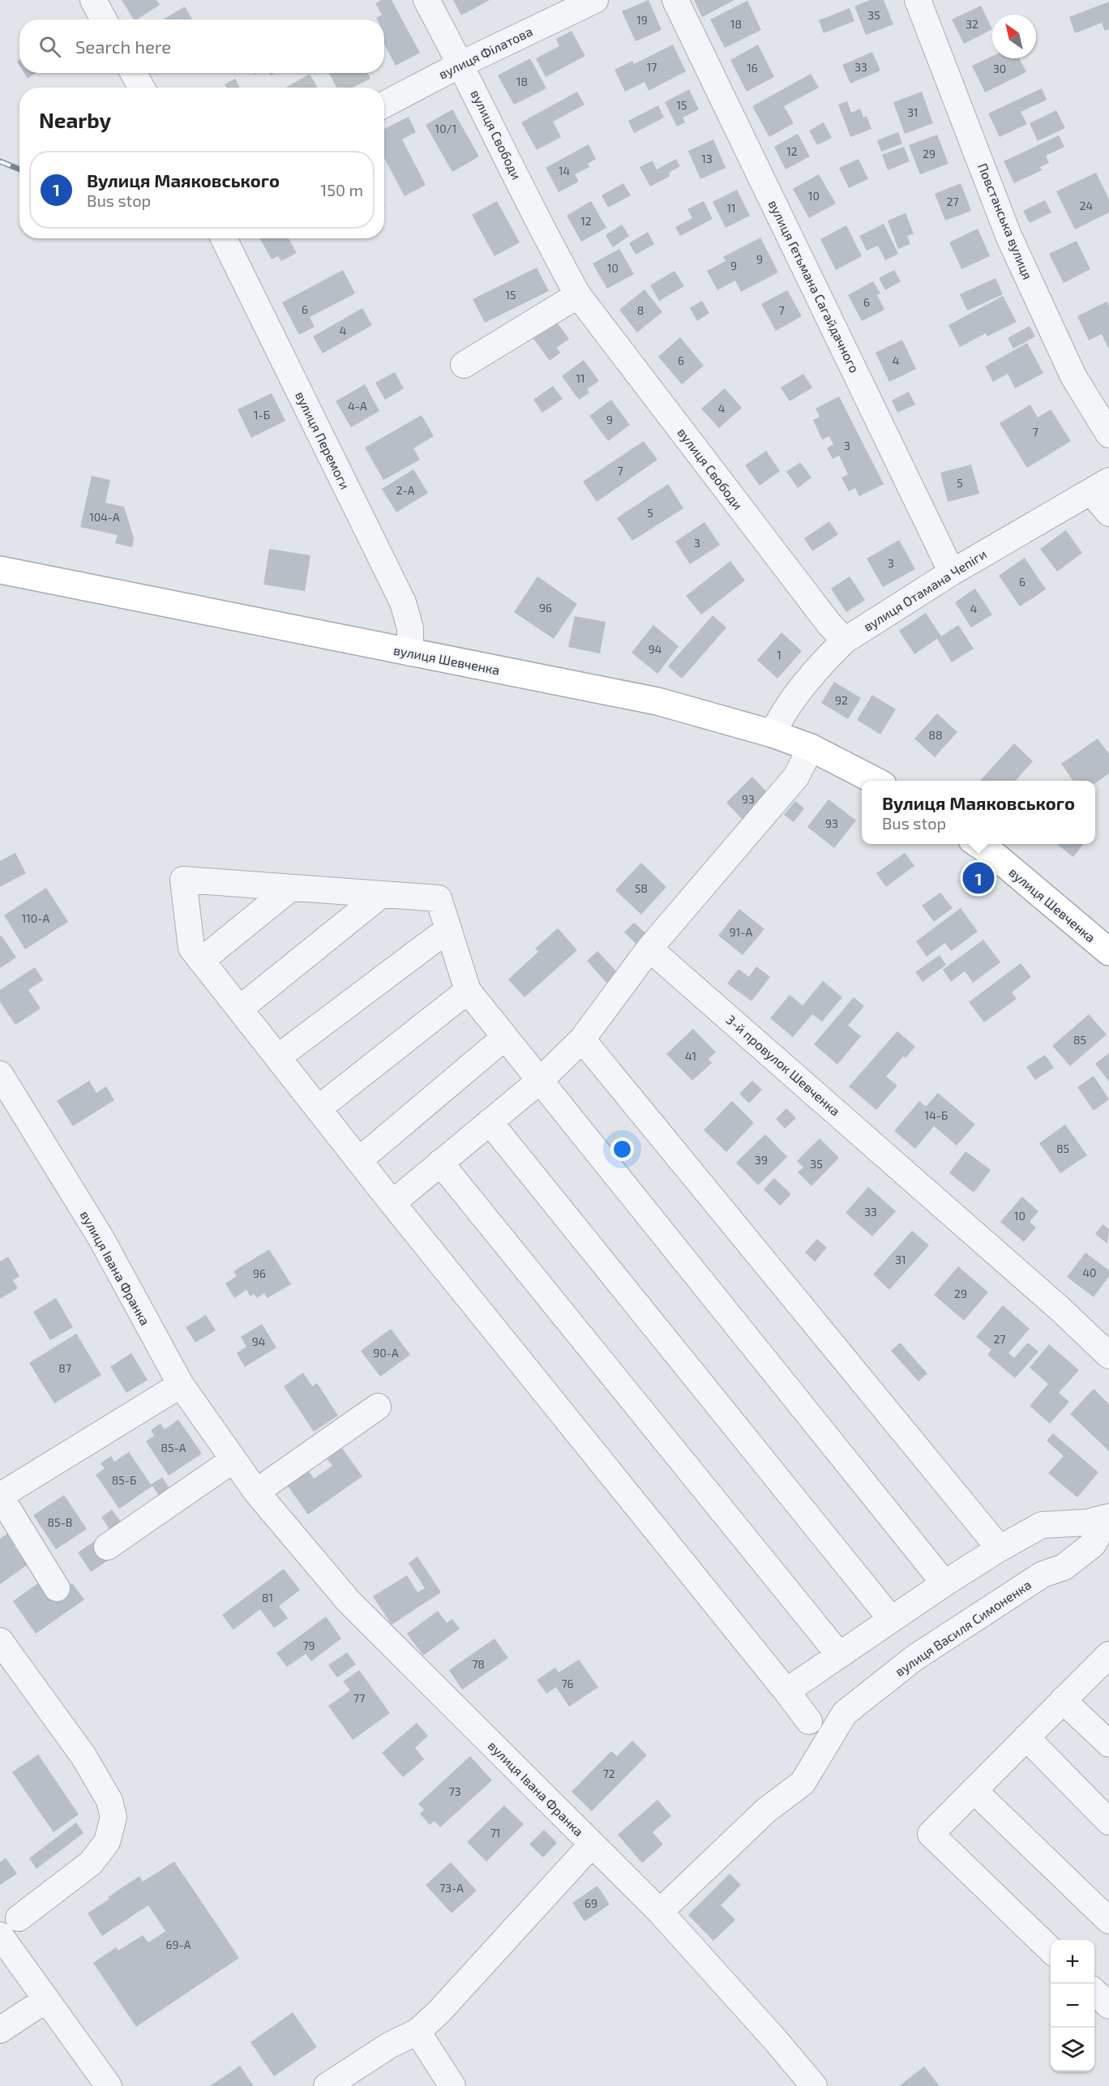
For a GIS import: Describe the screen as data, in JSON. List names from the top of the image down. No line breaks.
{"streets":{"main road":["вулиця Шевченка"],"street":["вулиця Філатова","вулиця Свободи","Повстанська вулиця","вулиця Гетьмана Сагайдачного","вулиця Перемоги","вулиця Отамана Чепіги","3-й провулок Шевченка","вулиця Івана Франка","вулиця Василя Симоненка"]},"crossings":[["вулиця Філатова","вулиця Свободи"],["вулиця Свободи","вулиця Отамана Чепіги"],["вулиця Гетьмана Сагайдачного","вулиця Отамана Чепіги"],["вулиця Перемоги","вулиця Шевченка"],["вулиця Отамана Чепіги","вулиця Шевченка"],["вулиця Івана Франка","вулиця Василя Симоненка"]],"house_numbers":["35","19","18","32","17","33","16","30","18","15","31","10/1","12","29","13","14","10","27","24","11","12","9","9","10","15","6","6","8","7","4","6","4","11","4-А","4","1-Б","9","7","3","7","5","2-А","5","104-А","3","3","6","96","4","94","1","92","88","93","93","58","110-А","91-А","85","41","14-Б","85","39","35","33","10","31","40","96","29","27","94","90-А","87","85-А","85-Б","85-В","81","79","78","76","77","72","73","71","73-А","69","69-А"],"north":"top left","page":{"search":"Search here","heading":"Nearby","list":[{"mark":"1","name":"Вулиця Маяковського","note":"Bus stop","value":"150 m"}],"popup":["Вулиця Маяковського","Bus stop"],"pins":"1","map_buttons":["+","−"]}}
